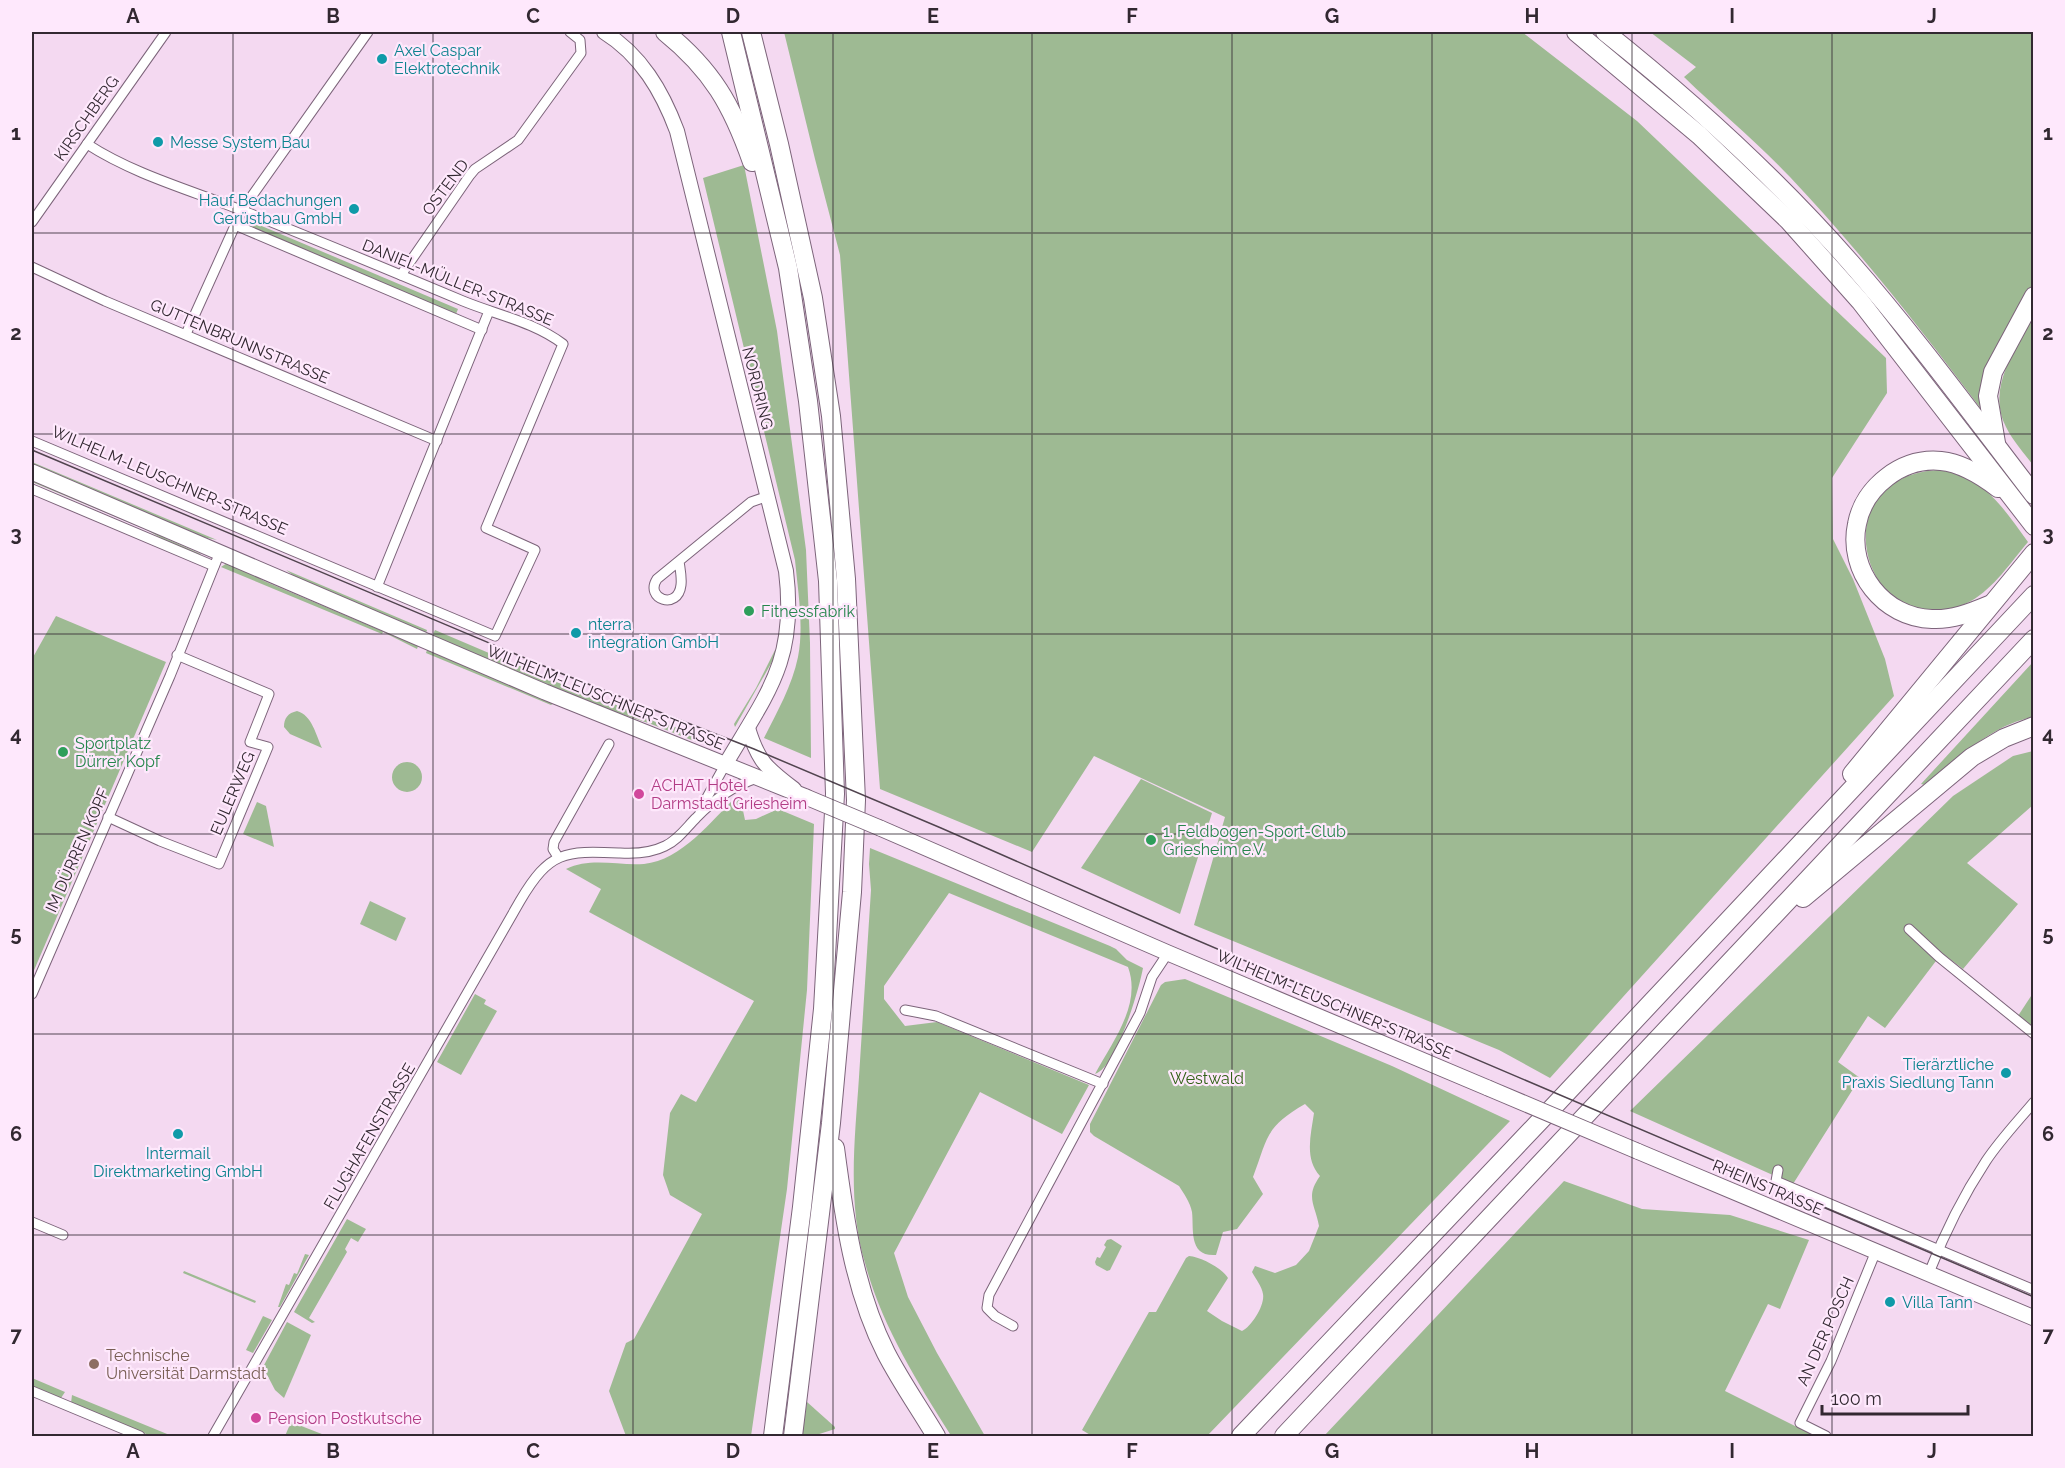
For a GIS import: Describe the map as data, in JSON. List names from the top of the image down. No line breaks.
{"streets":{"main road":["NORDRING","WILHELM-LEUSCHNER-STRASSE","RHEINSTRASSE"],"street":["KIRSCHBERG","OSTEND","DANIEL-MÜLLER-STRASSE","GUTTENBRUNNSTRASSE","EULERWEG","IM DÜRREN KOPF","FLUGHAFENSTRASSE","AN DER POSCH"]},"crossings":[["KIRSCHBERG","DANIEL-MÜLLER-STRASSE"],["OSTEND","DANIEL-MÜLLER-STRASSE"],["DANIEL-MÜLLER-STRASSE","WILHELM-LEUSCHNER-STRASSE"],["NORDRING","WILHELM-LEUSCHNER-STRASSE"],["WILHELM-LEUSCHNER-STRASSE","IM DÜRREN KOPF"],["WILHELM-LEUSCHNER-STRASSE","RHEINSTRASSE"],["EULERWEG","IM DÜRREN KOPF"],["RHEINSTRASSE","AN DER POSCH"]],"parks":["Westwald"],"places":["Axel Caspar Elektrotechnik","Messe System Bau","Hauf Bedachungen Gerüstbau GmbH","Fitnessfabrik","nterra integration GmbH","Sportplatz Dürrer Kopf","ACHAT Hotel Darmstadt Griesheim","1. Feldbogen-Sport-Club Griesheim e.V.","Tierärztliche Praxis Siedlung Tann","Intermail Direktmarketing GmbH","Villa Tann","Technische Universität Darmstadt","Pension Postkutsche"],"scale_bar":"100 m","grid":{"columns":["A","B","C","D","E","F","G","H","I","J"],"rows":["1","2","3","4","5","6","7"]}}
